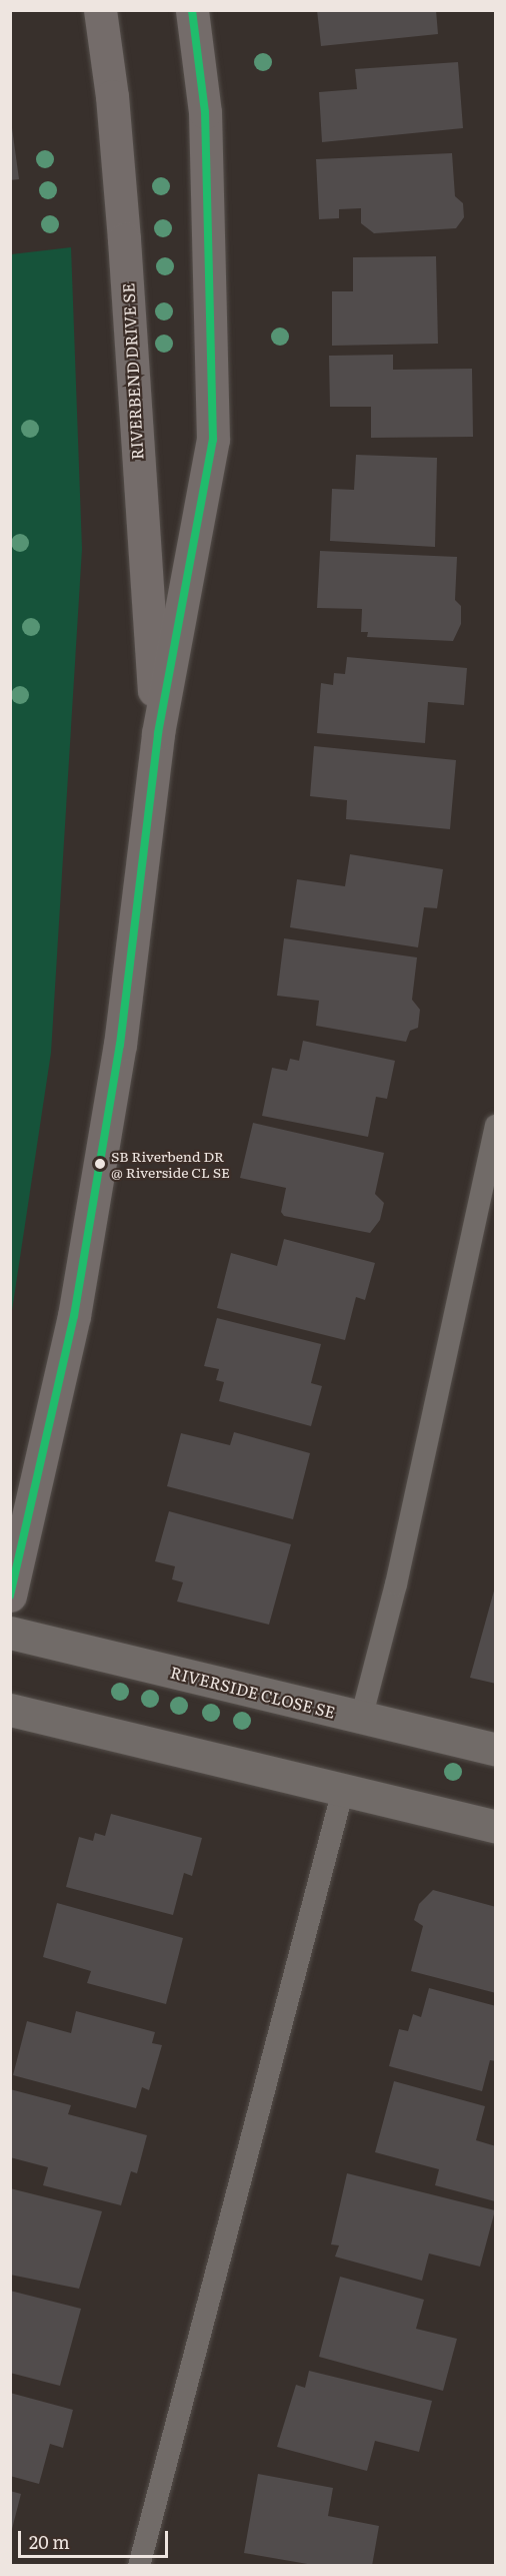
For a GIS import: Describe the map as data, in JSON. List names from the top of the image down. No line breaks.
{"streets":{"street":["RIVERBEND DRIVE SE","RIVERSIDE CLOSE SE"]},"places":["SB Riverbend DR @ Riverside CL SE"],"scale_bar":"20 m"}
